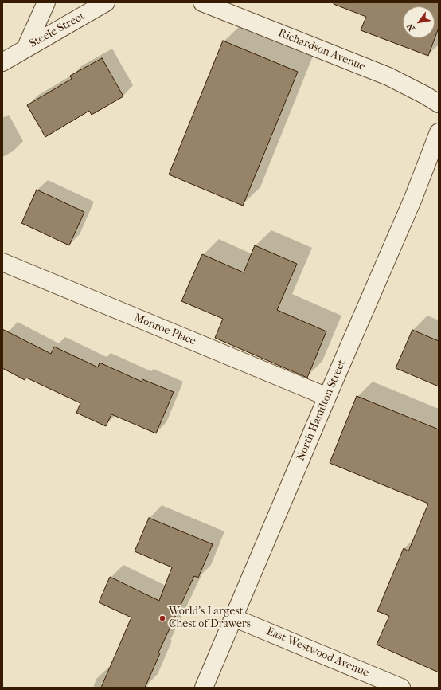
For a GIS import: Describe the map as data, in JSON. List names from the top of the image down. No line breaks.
{"streets":{"street":["Steele Street","Richardson Avenue","Monroe Place","North Hamilton Street","East Westwood Avenue"]},"crossings":[["Monroe Place","North Hamilton Street"],["North Hamilton Street","East Westwood Avenue"]],"places":["World's Largest Chest of Drawers"],"north":"bottom left"}
